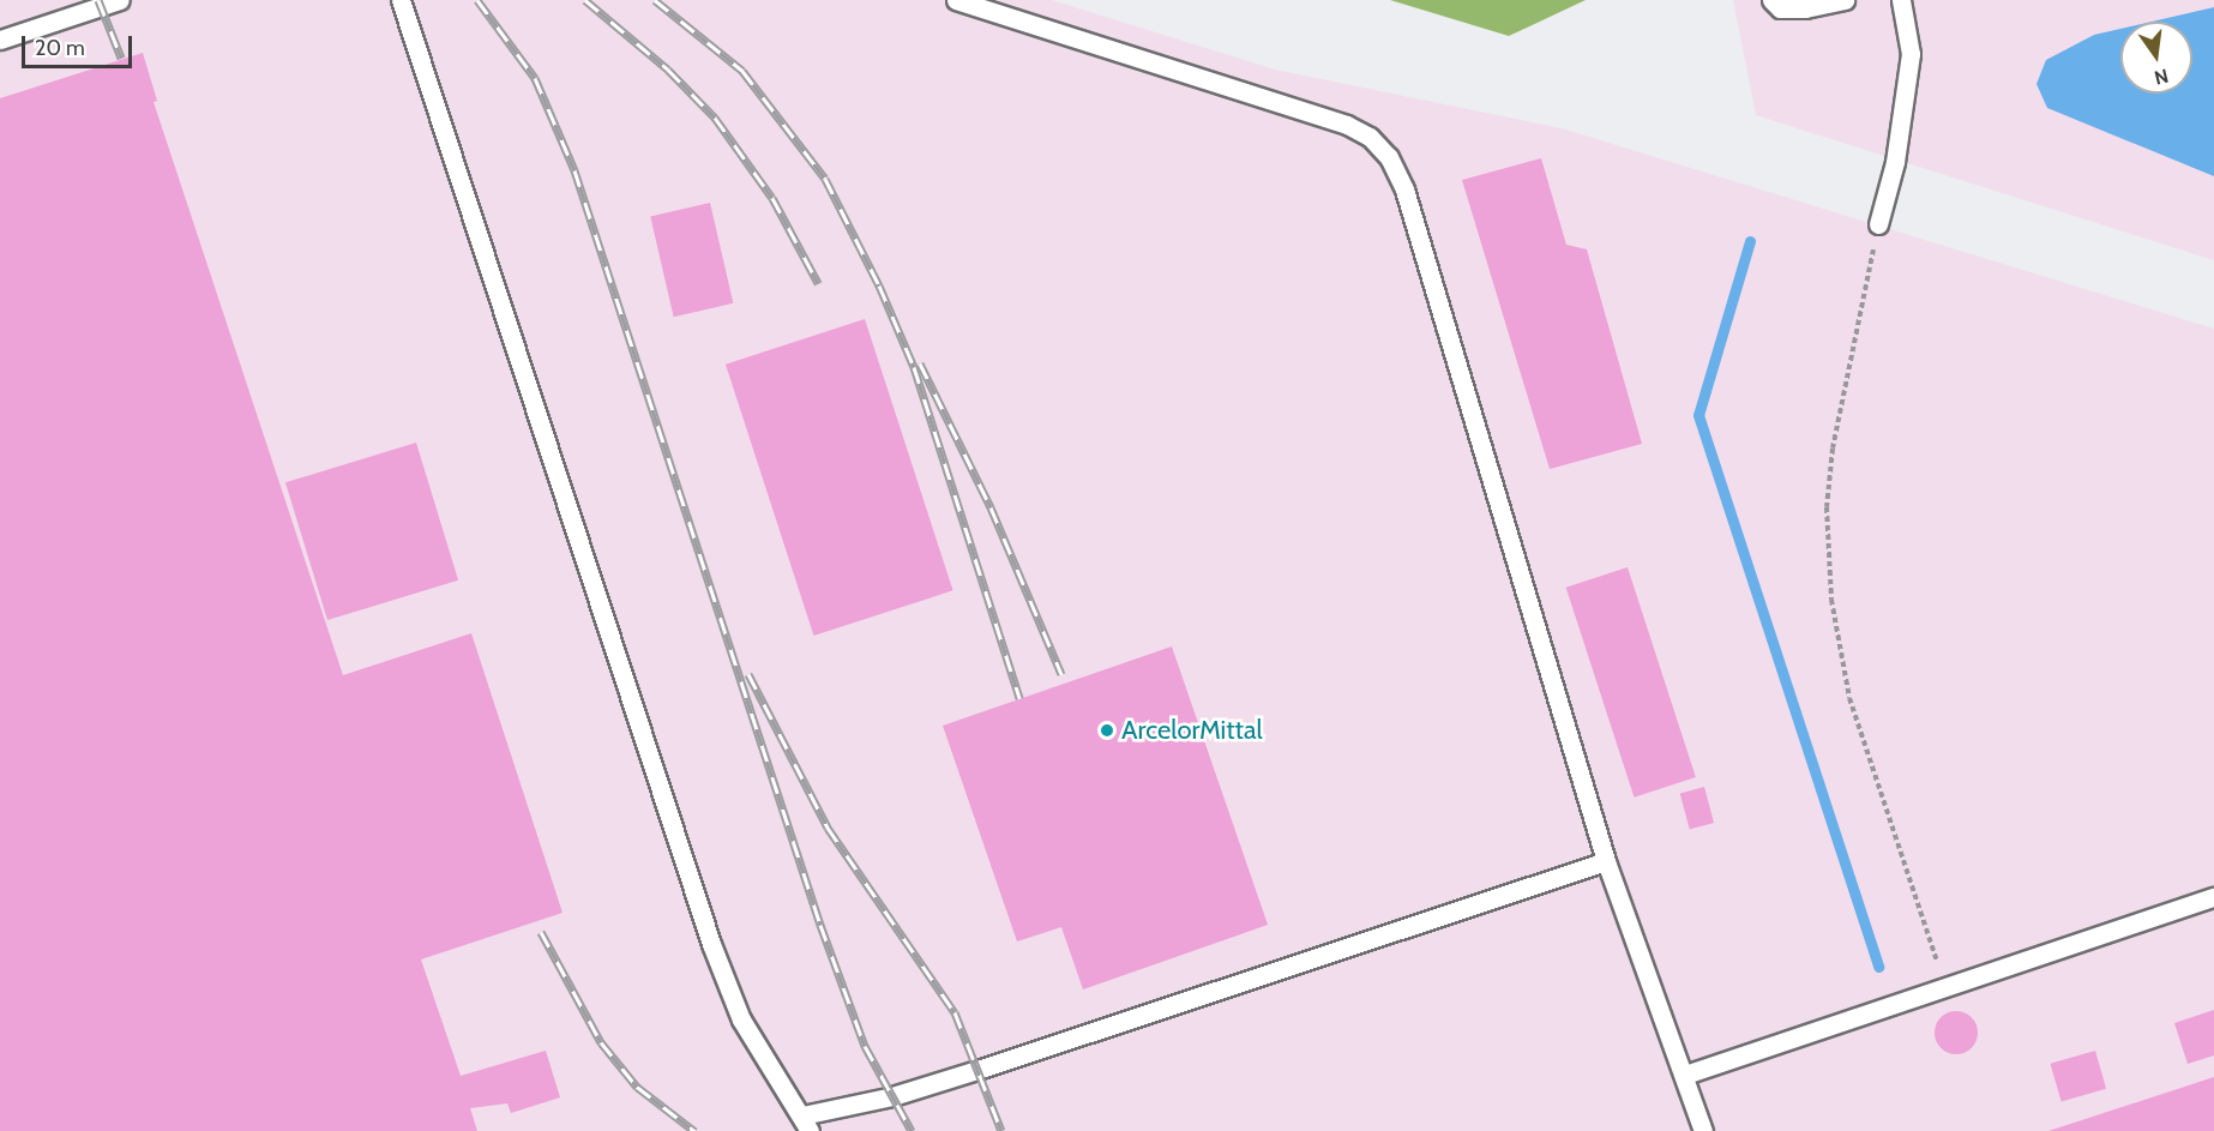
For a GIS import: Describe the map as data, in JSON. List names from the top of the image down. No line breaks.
{"places":["ArcelorMittal"],"scale_bar":"20 m","north":"bottom"}
